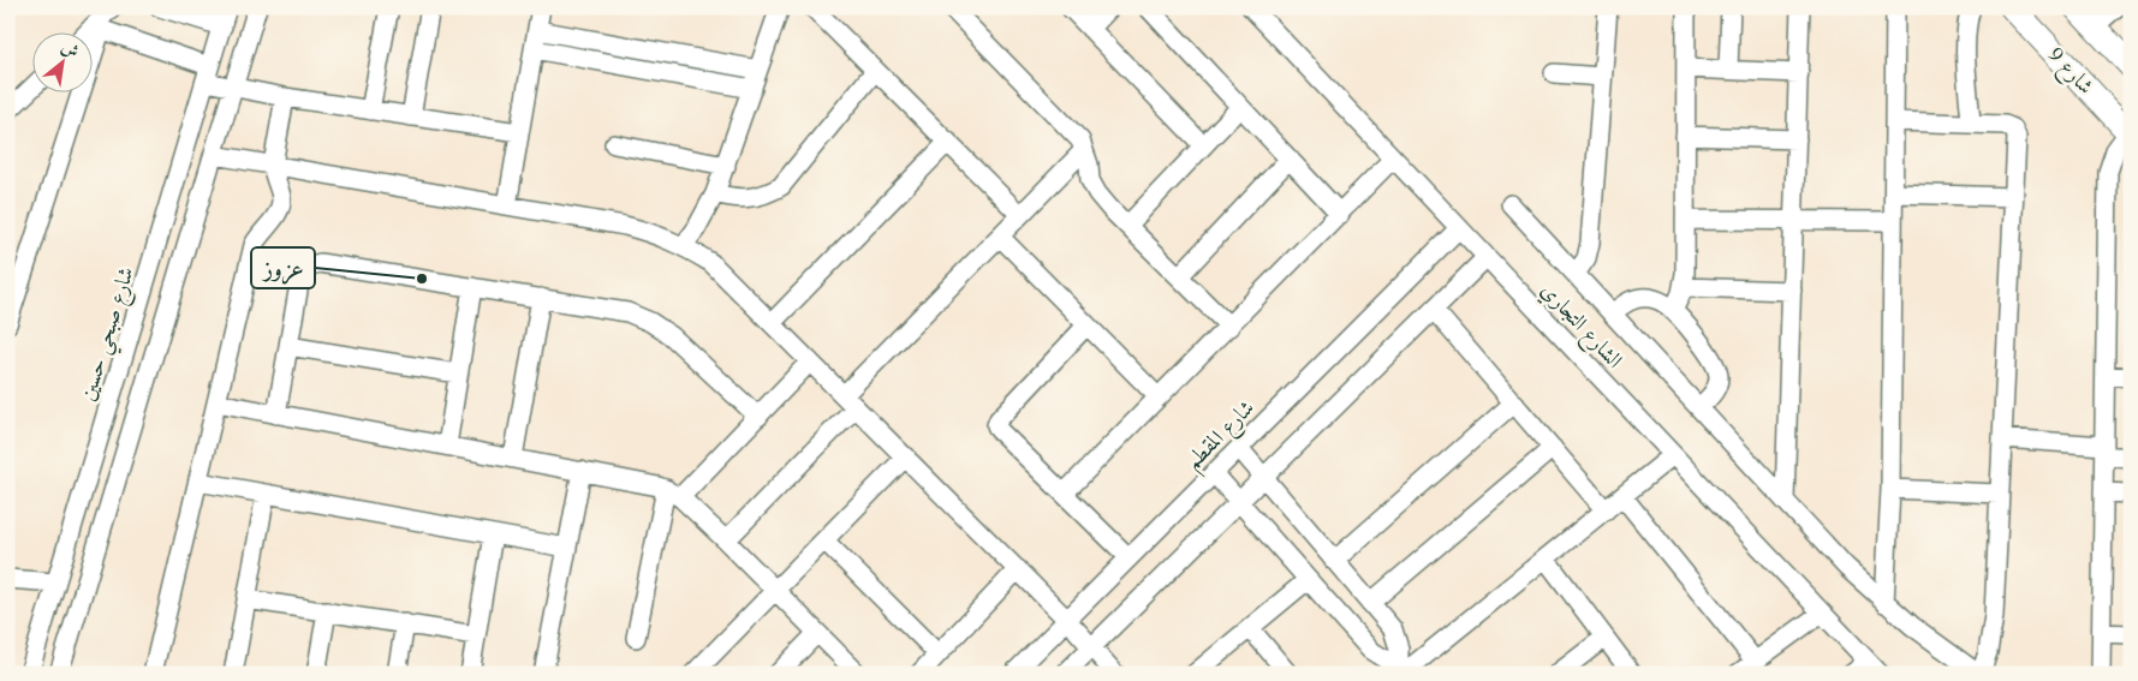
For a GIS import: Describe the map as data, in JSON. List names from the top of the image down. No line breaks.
{"streets":{"main road":["شارع 9"],"street":["الشارع التجاري","شارع صبحي حسين","شارع المقطم"]},"crossings":[["الشارع التجاري","شارع المقطم"]],"places":["عزوز"],"north":"top right"}
